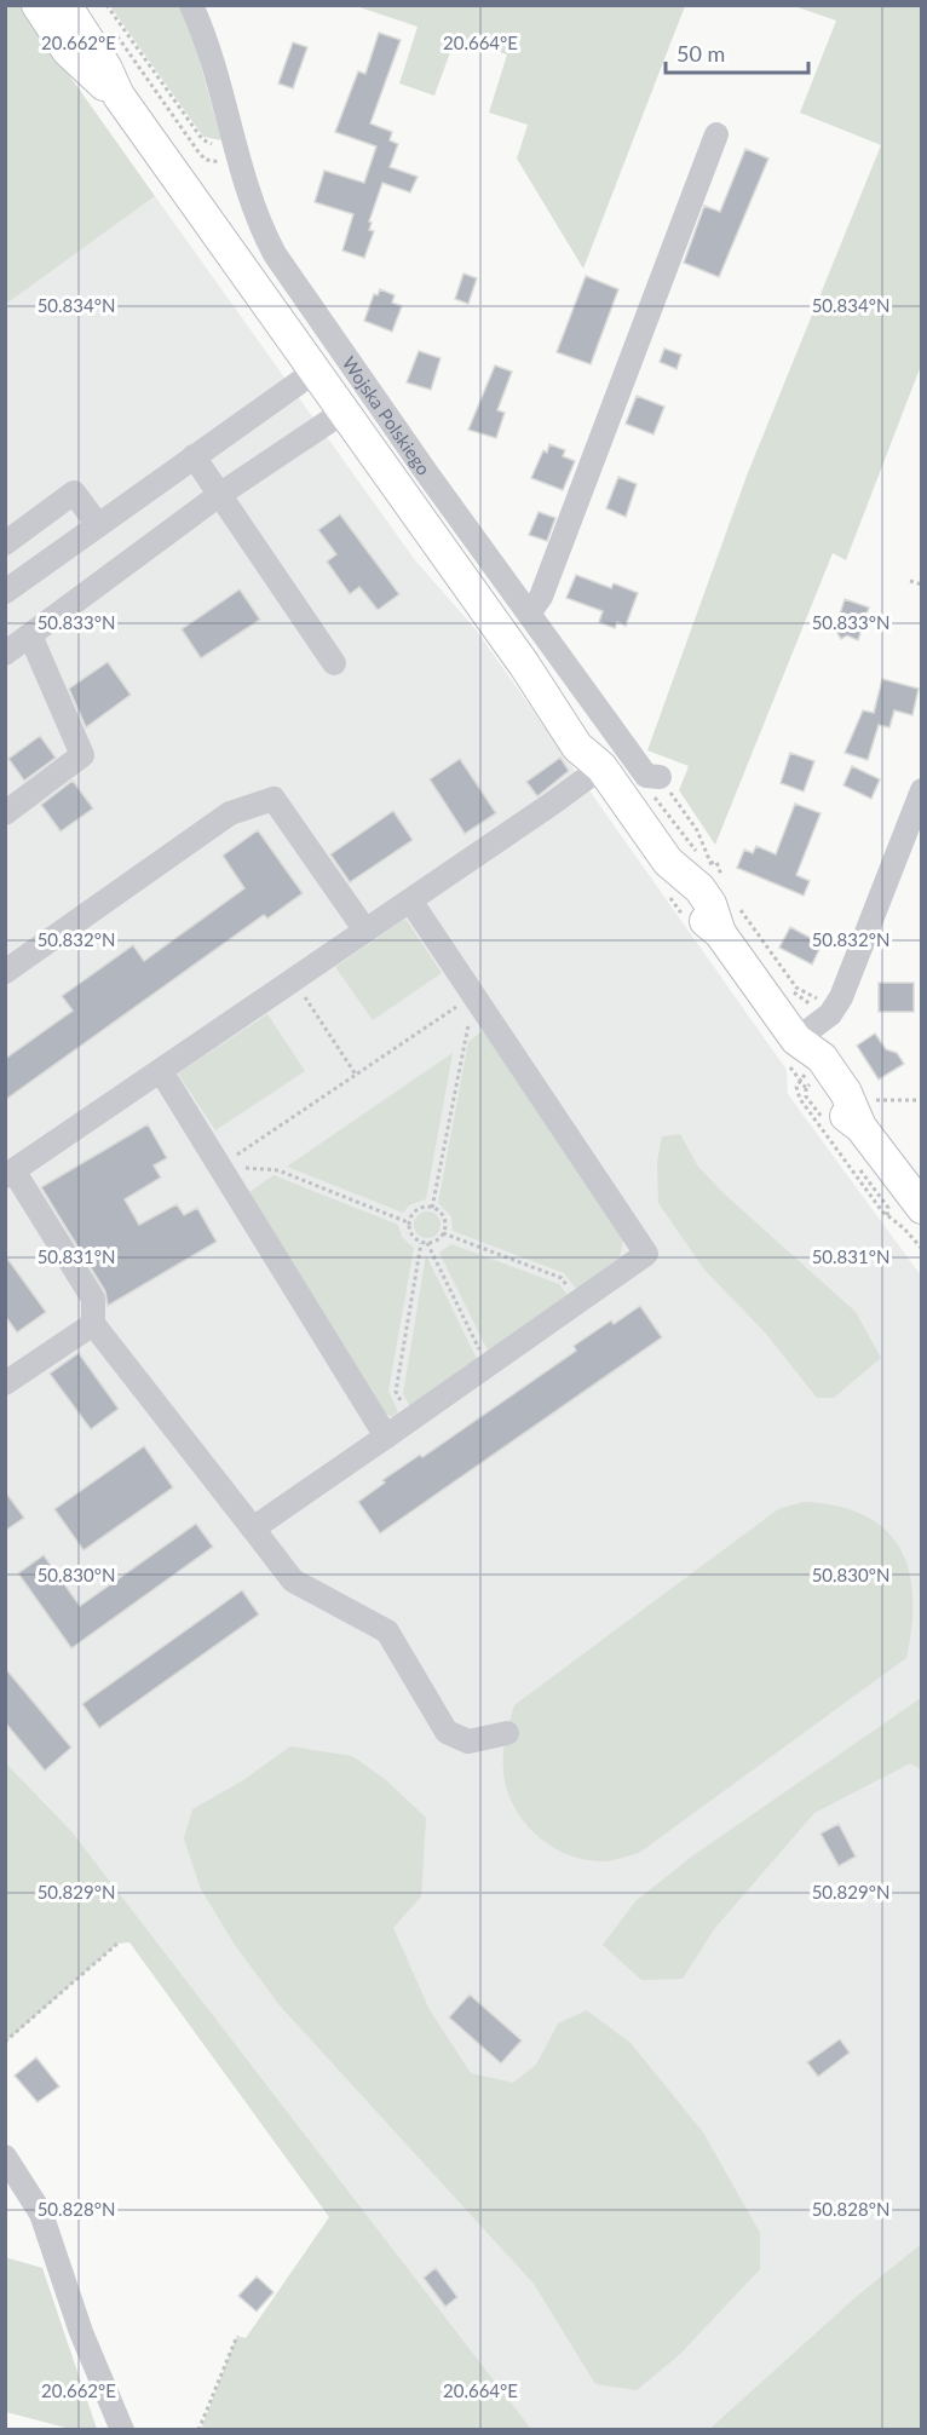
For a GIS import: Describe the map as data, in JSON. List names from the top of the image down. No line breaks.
{"streets":{"main road":["Wojska Polskiego"]},"scale_bar":"50 m","coordinates":["20.662°E","20.664°E","50.834°N","50.833°N","50.832°N","50.831°N","50.830°N","50.829°N","50.828°N"]}
